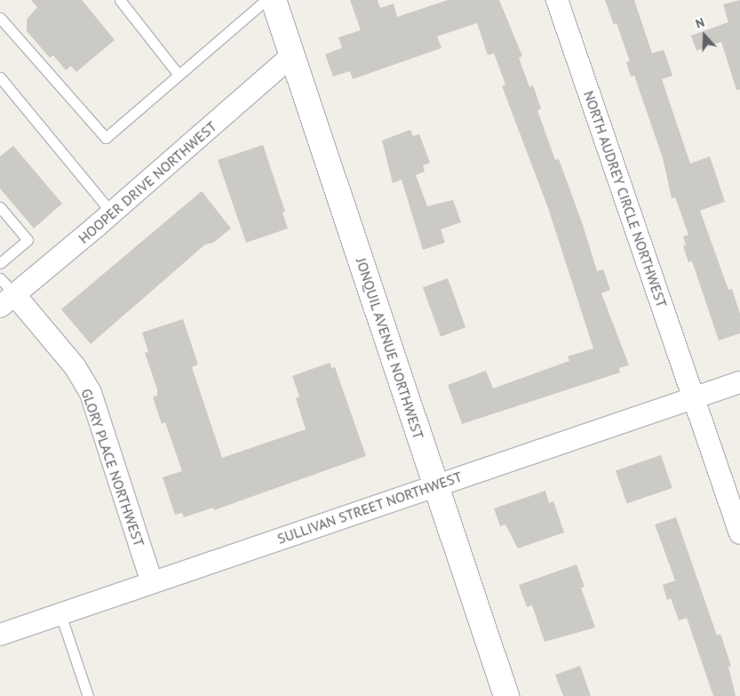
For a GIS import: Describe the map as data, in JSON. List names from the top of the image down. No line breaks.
{"streets":{"street":["HOOPER DRIVE NORTHWEST","NORTH AUDREY CIRCLE NORTHWEST","JONQUIL AVENUE NORTHWEST","GLORY PLACE NORTHWEST","SULLIVAN STREET NORTHWEST"]},"crossings":[["HOOPER DRIVE NORTHWEST","JONQUIL AVENUE NORTHWEST"],["HOOPER DRIVE NORTHWEST","GLORY PLACE NORTHWEST"],["NORTH AUDREY CIRCLE NORTHWEST","SULLIVAN STREET NORTHWEST"],["JONQUIL AVENUE NORTHWEST","SULLIVAN STREET NORTHWEST"],["GLORY PLACE NORTHWEST","SULLIVAN STREET NORTHWEST"]],"north":"top"}
